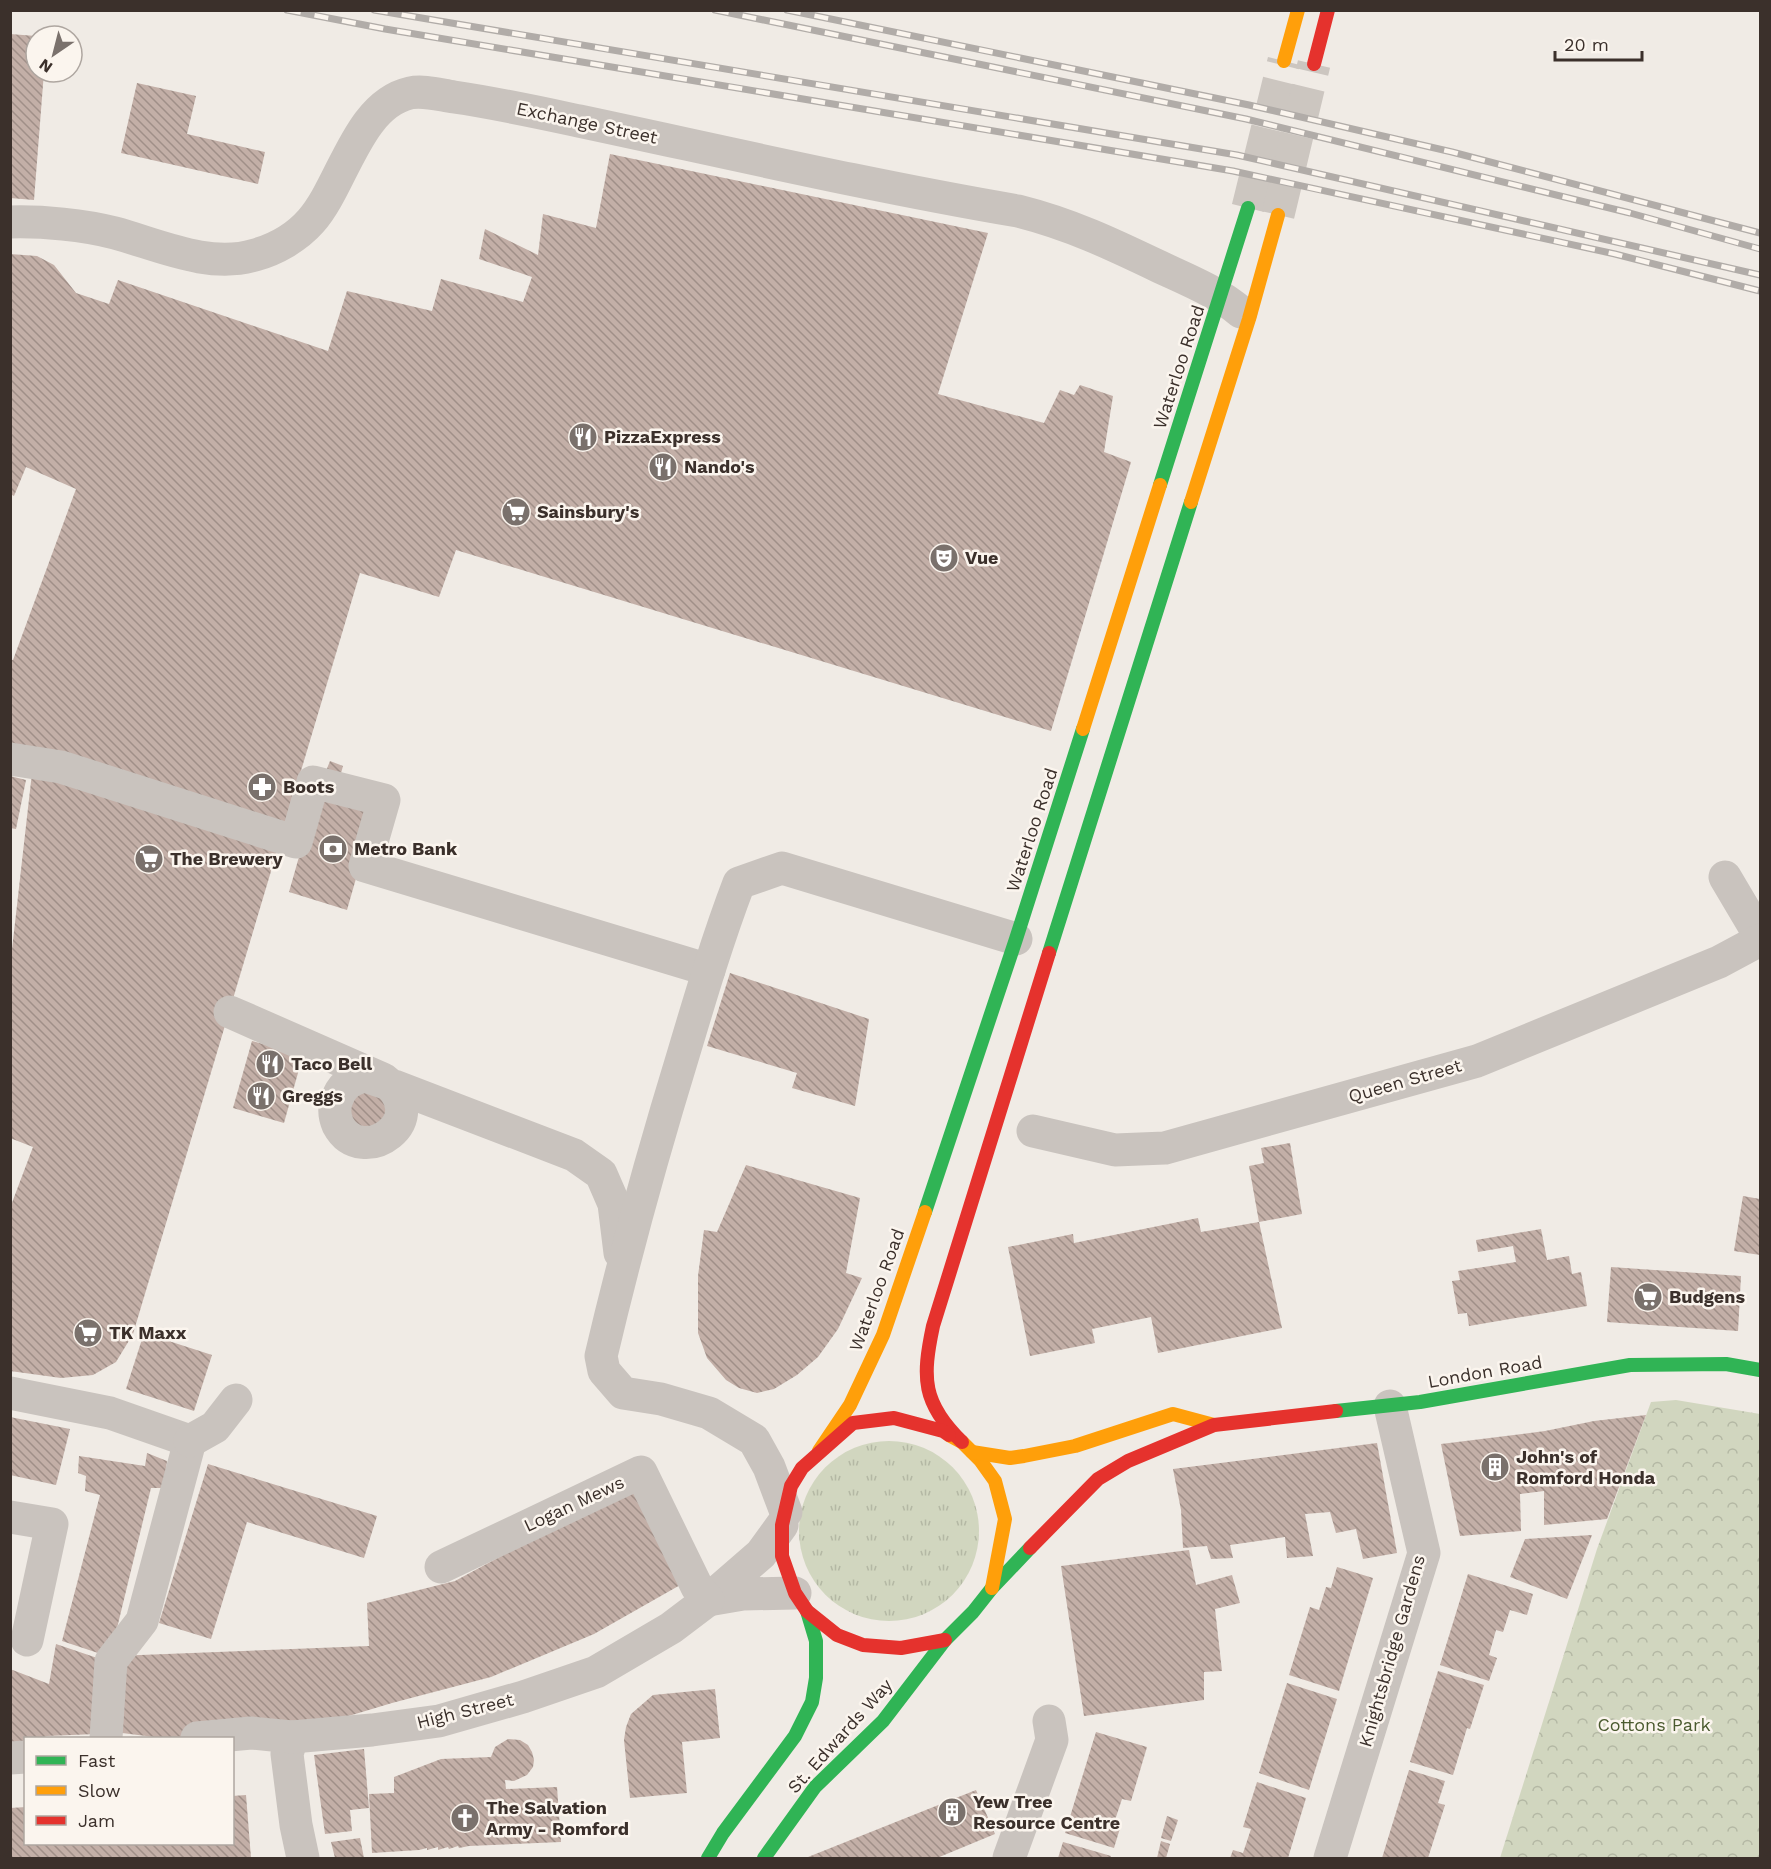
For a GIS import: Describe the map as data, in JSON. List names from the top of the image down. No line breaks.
{"streets":{"main road":["Waterloo Road","London Road","St. Edwards Way"],"street":["Exchange Street","Queen Street","Logan Mews","Knightsbridge Gardens","High Street"]},"crossings":[["Exchange Street","Waterloo Road"],["Waterloo Road","St. Edwards Way"],["London Road","Knightsbridge Gardens"],["London Road","St. Edwards Way"],["Logan Mews","High Street"],["High Street","St. Edwards Way"]],"parks":["Cottons Park"],"places":{"restaurant":["PizzaExpress","Nando's","Taco Bell","Greggs"],"supermarket":["Sainsbury's","The Brewery","Budgens","TK Maxx"],"theatre":["Vue"],"pharmacy":["Boots"],"bank":["Metro Bank"],"building":["John's of Romford Honda","Yew Tree Resource Centre"],"church":["The Salvation Army - Romford"]},"legend":["Fast","Slow","Jam"],"scale_bar":"20 m","north":"bottom left"}
